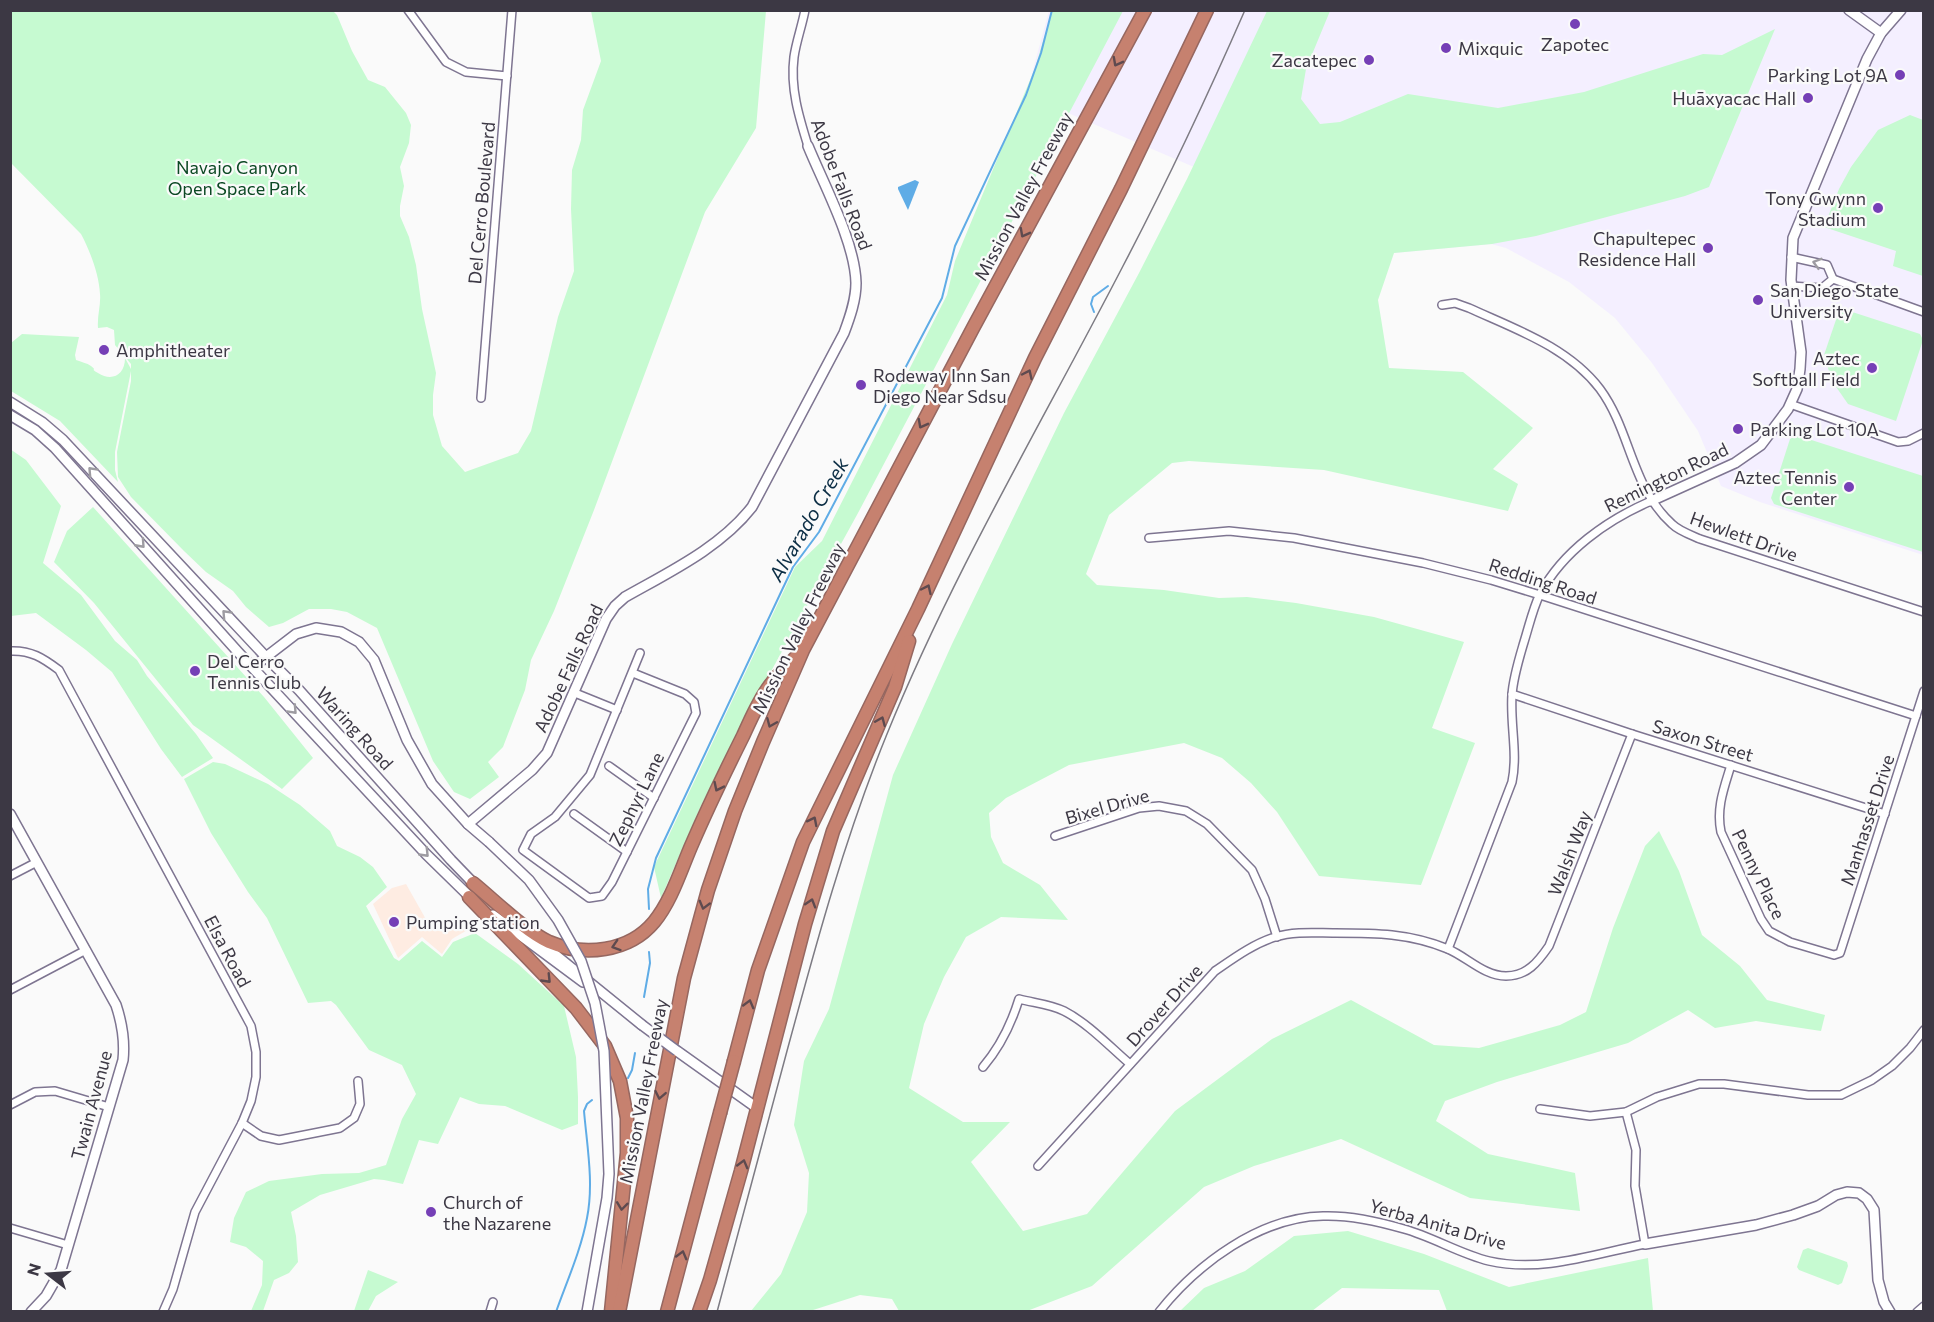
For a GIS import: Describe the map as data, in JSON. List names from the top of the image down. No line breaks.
{"streets":{"highway":["Mission Valley Freeway"],"street":["Adobe Falls Road","Del Cerro Boulevard","Remington Road","Hewlett Drive","Redding Road","Waring Road","Saxon Street","Zephyr Lane","Bixel Drive","Manhasset Drive","Walsh Way","Penny Place","Elsa Road","Drover Drive","Twain Avenue","Yerba Anita Drive"]},"crossings":[["Remington Road","Hewlett Drive"],["Remington Road","Redding Road"],["Remington Road","Saxon Street"],["Remington Road","Drover Drive"],["Redding Road","Manhasset Drive"],["Saxon Street","Manhasset Drive"],["Saxon Street","Walsh Way"],["Saxon Street","Penny Place"],["Bixel Drive","Drover Drive"],["Manhasset Drive","Penny Place"],["Walsh Way","Drover Drive"]],"water":["Alvarado Creek"],"parks":["Navajo Canyon Open Space Park"],"places":["Zapotec","Mixquic","Zacatepec","Parking Lot 9A","Huāxyacac Hall","Tony Gwynn Stadium","Chapultepec Residence Hall","San Diego State University","Amphitheater","Aztec Softball Field","Rodeway Inn San Diego Near Sdsu","Parking Lot 10A","Aztec Tennis Center","Del Cerro Tennis Club","Pumping station","Church of the Nazarene"],"north":"left"}
